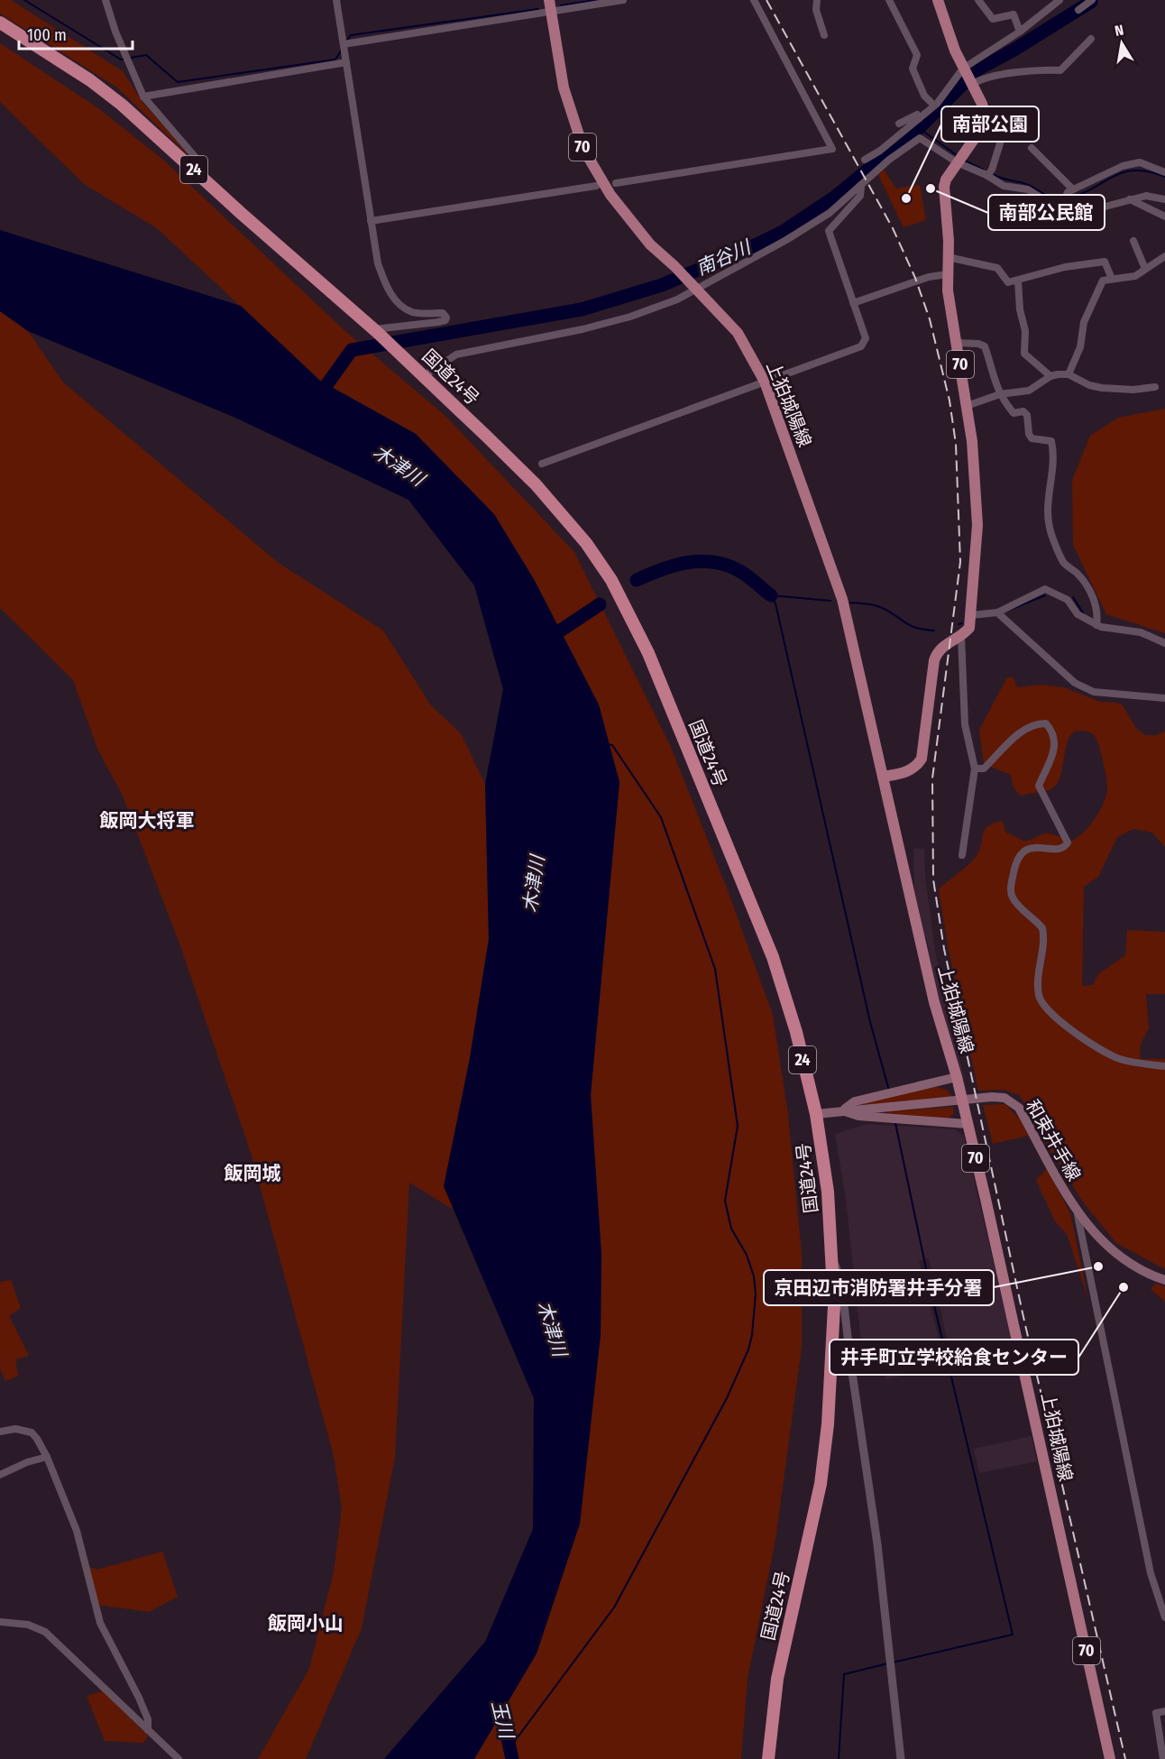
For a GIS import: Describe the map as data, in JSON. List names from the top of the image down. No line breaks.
{"streets":{"highway":["24","国道24号"],"main road":["70","上狛城陽線","和束井手線"]},"crossings":[["70","上狛城陽線"],["国道24号","和束井手線"]],"districts":["飯岡大将軍","飯岡城","飯岡小山"],"water":["南谷川","木津川","玉川"],"places":["南部公民館","南部公園","京田辺市消防署井手分署","井手町立学校給食センター"],"scale_bar":"100 m","north":"top"}
